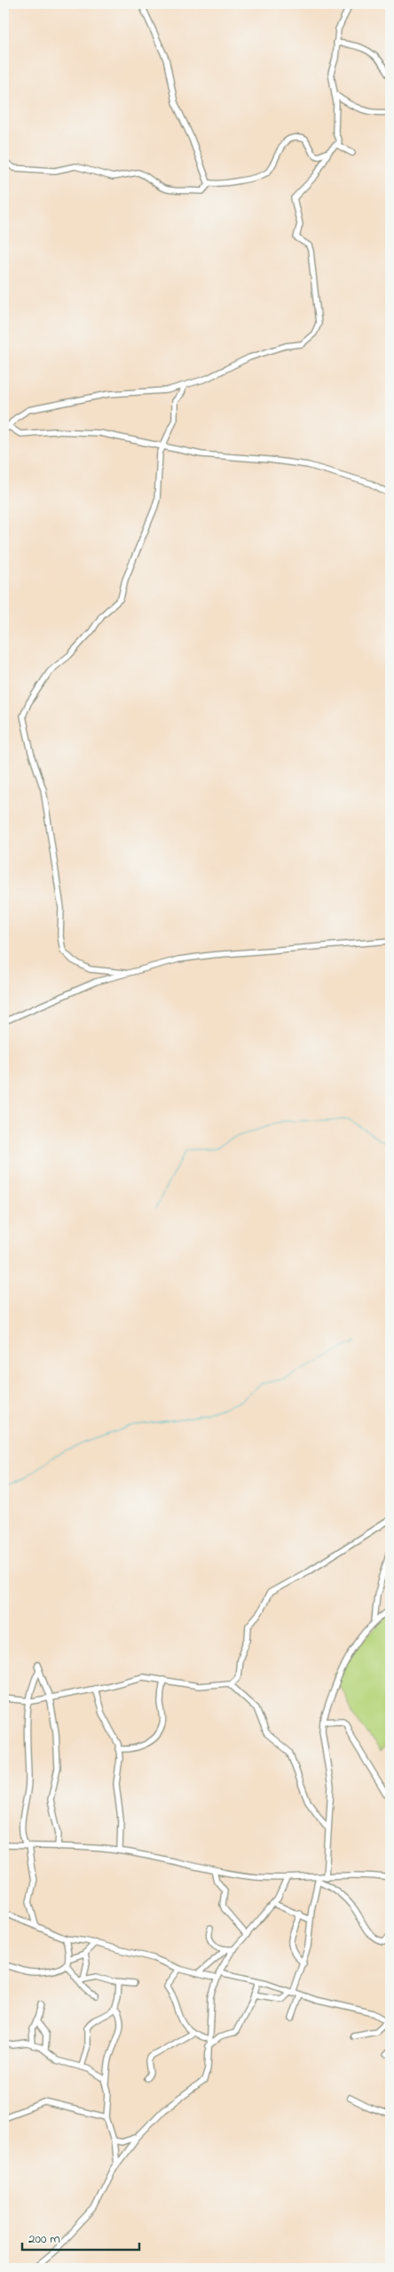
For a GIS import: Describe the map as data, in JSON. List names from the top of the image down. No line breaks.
{"scale_bar":"200 m"}
